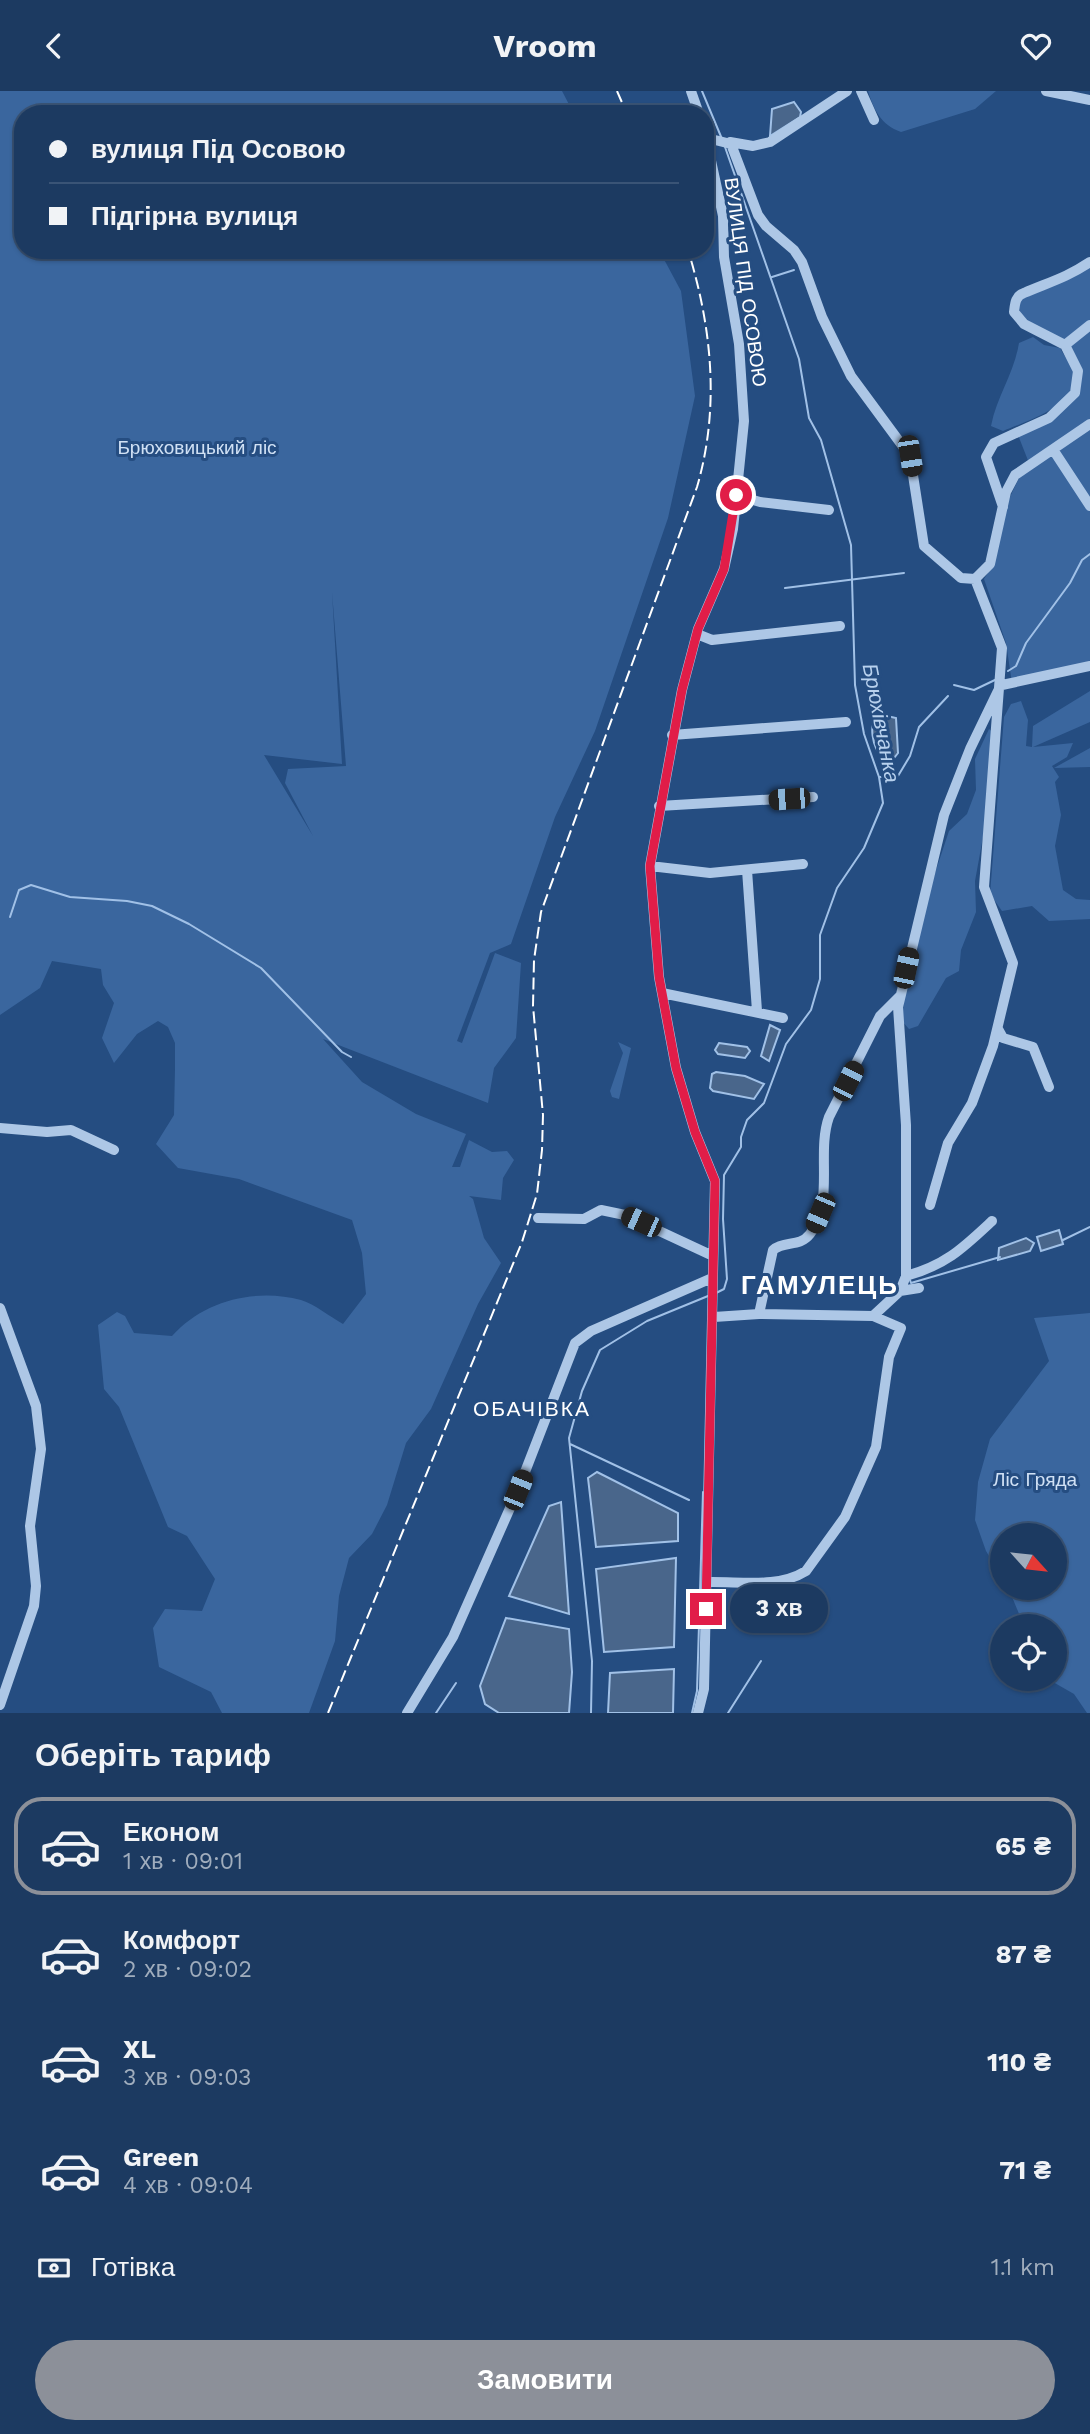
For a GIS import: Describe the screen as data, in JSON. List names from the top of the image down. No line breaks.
{"streets":{"street":["ВУЛИЦЯ ПІД ОСОВОЮ"]},"districts":["ГАМУЛЕЦЬ","ОБАЧІВКА"],"water":["Брюхівчанка"],"parks":["Брюховицький ліс","Ліс Гряда"],"north":"bottom right","page":{"header":"Vroom","banner":["вулиця Під Осовою","Підгірна вулиця"],"bubble":"3 хв","heading":"Оберіть тариф","list":[{"name":"Економ","note":"1 хв · 09:01","value":"65 ₴"},{"name":"Комфорт","note":"2 хв · 09:02","value":"87 ₴"},{"name":"XL","note":"3 хв · 09:03","value":"110 ₴"},{"name":"Green","note":"4 хв · 09:04","value":"71 ₴"}],"pay":["Готівка","1.1 km"],"buttons":"Замовити"}}
